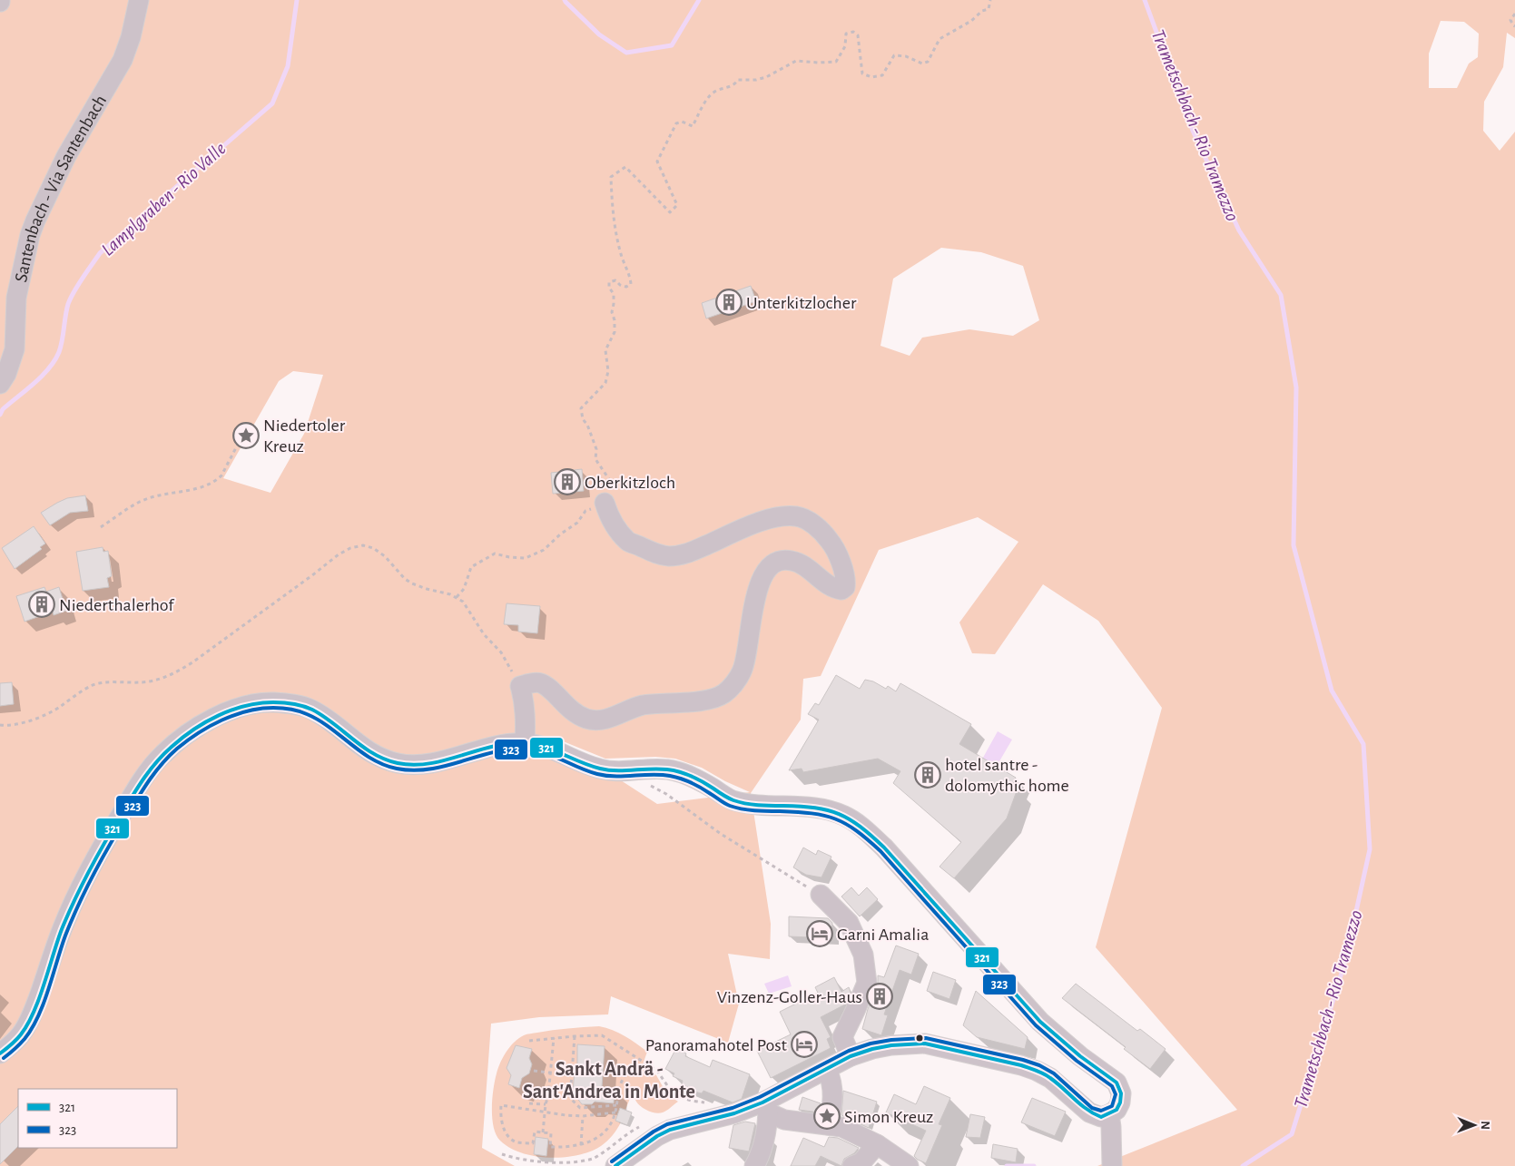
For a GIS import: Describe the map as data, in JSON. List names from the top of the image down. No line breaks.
{"streets":{"street":["Santenbach - Via Santenbach"]},"districts":["Sankt Andrä - Sant'Andrea in Monte"],"water":["Trametschbach - Rio Tramezzo","Lamplgraben - Rio Valle"],"places":{"building":["Unterkitzlocher","Oberkitzloch","Niederthalerhof","hotel santre - dolomythic home","Vinzenz-Goller-Haus"],"place":["Niedertoler Kreuz","Simon Kreuz"],"hotel":["Garni Amalia","Panoramahotel Post"]},"lines":["transit line 321","transit line 323"],"legend":["321","323"],"north":"right"}
